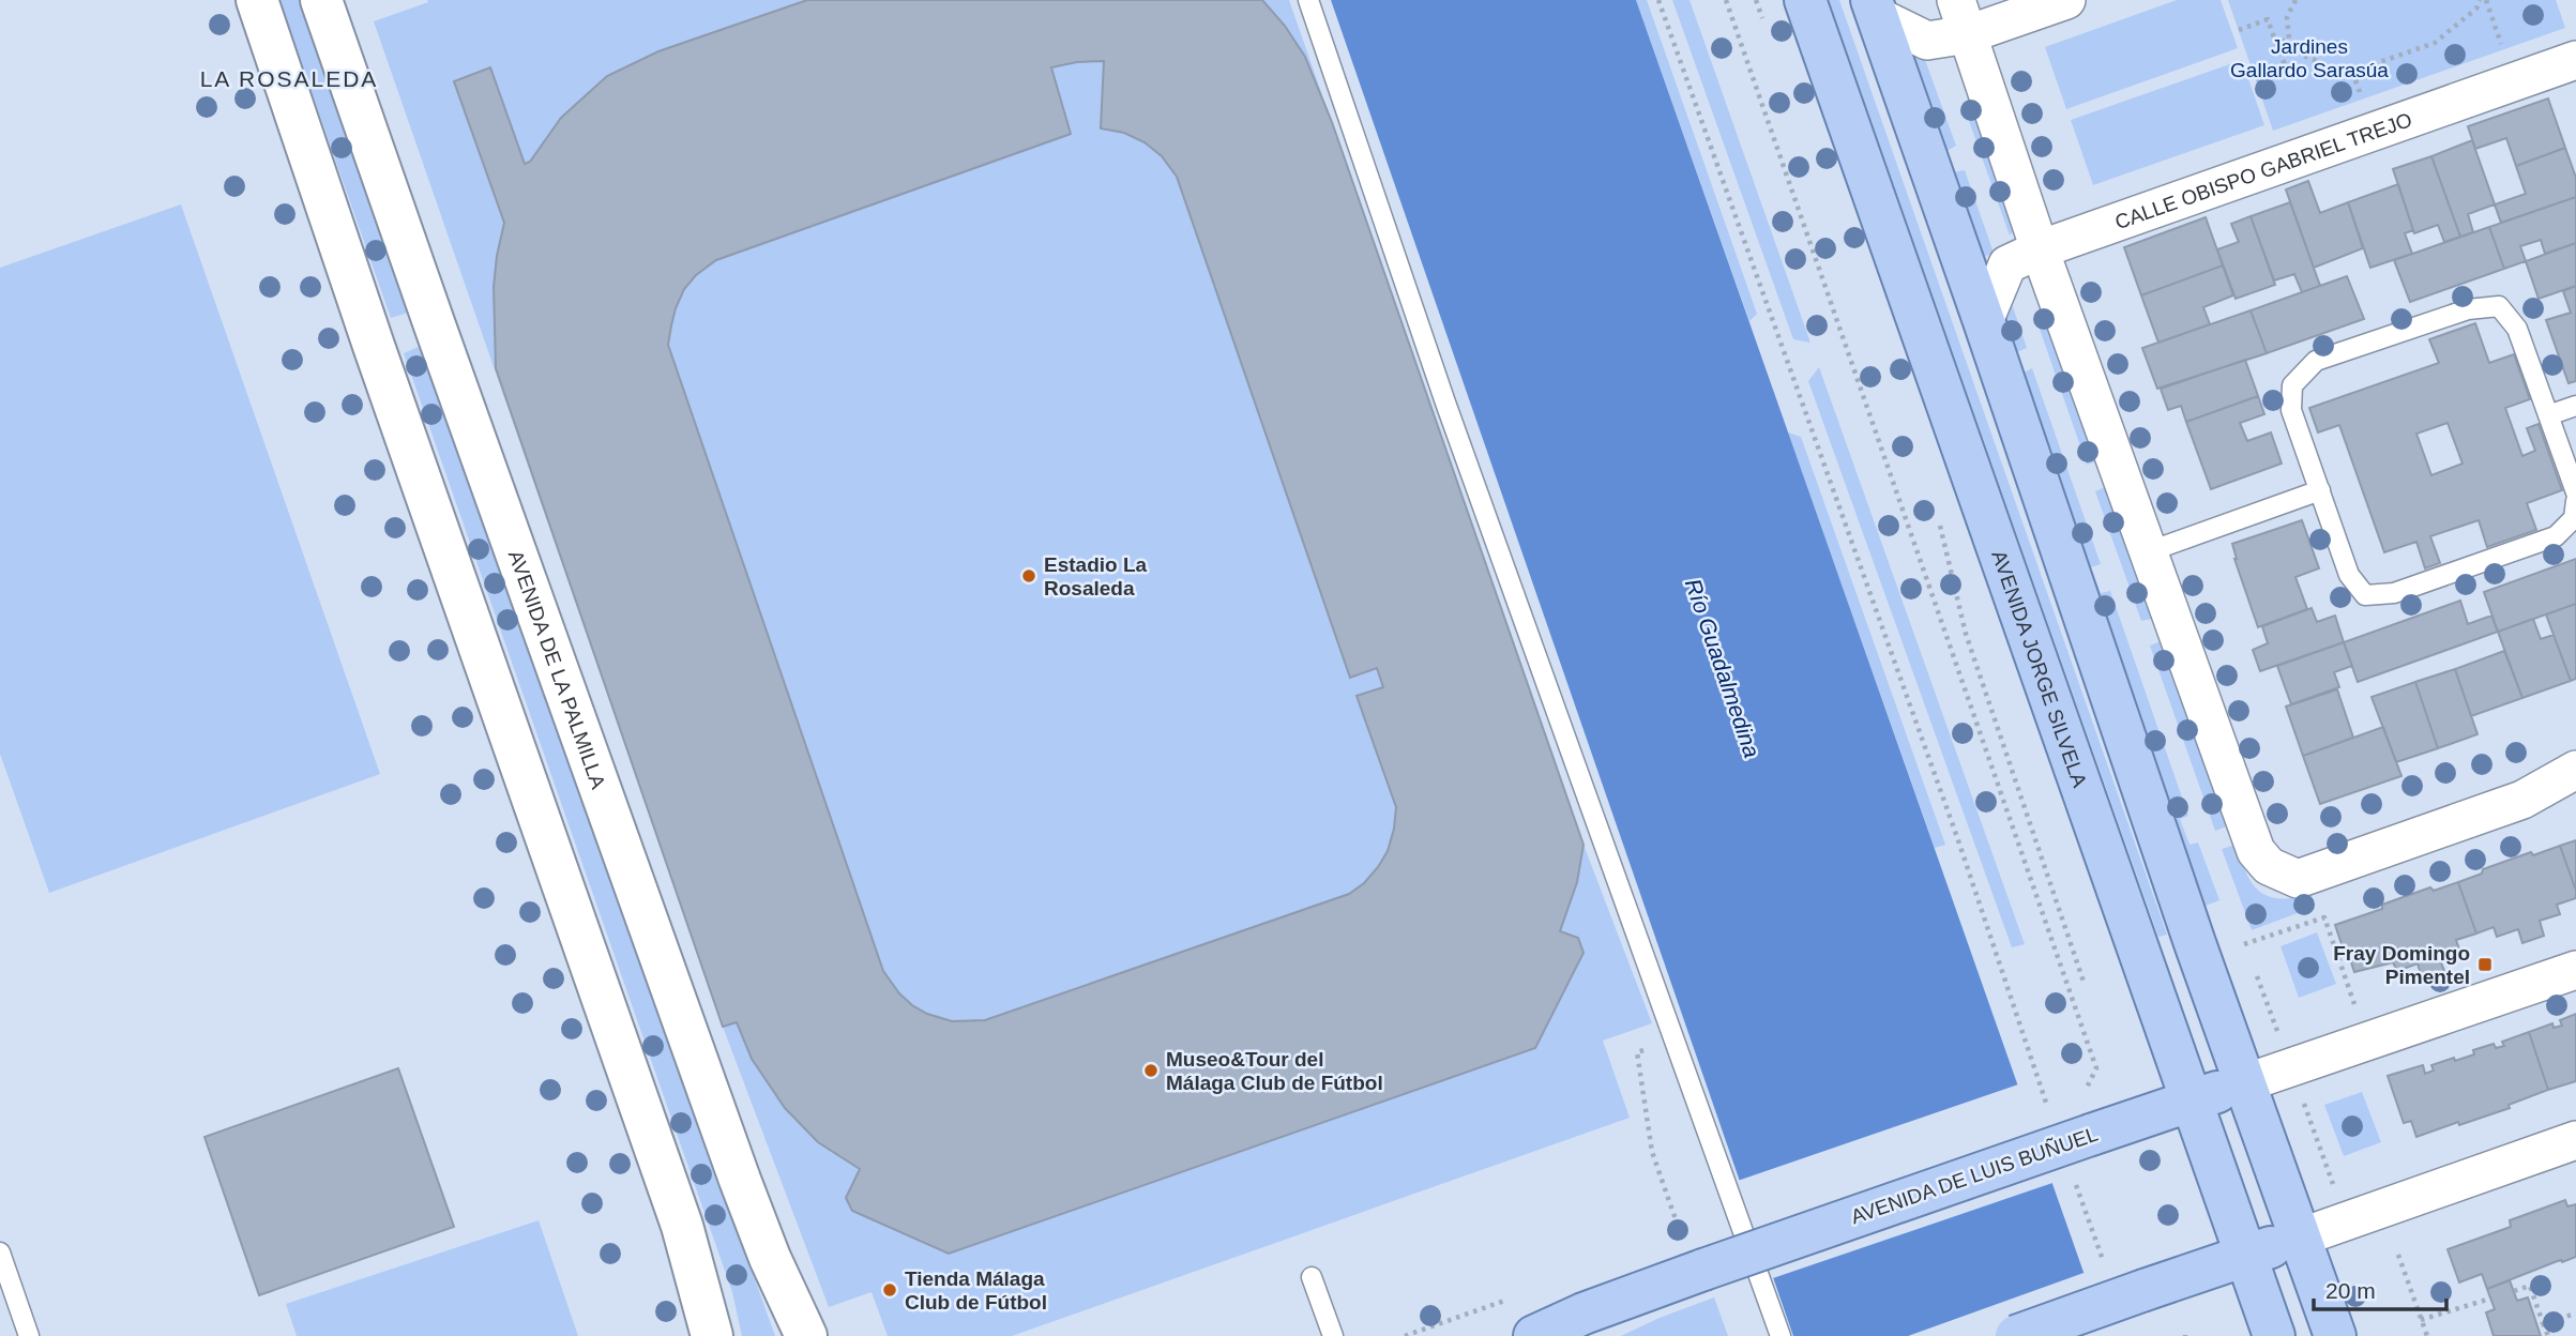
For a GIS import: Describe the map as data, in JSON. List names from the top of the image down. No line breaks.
{"streets":{"main road":["AVENIDA JORGE SILVELA","AVENIDA DE LA PALMILLA","AVENIDA DE LUIS BUÑUEL"],"street":["CALLE OBISPO GABRIEL TREJO"]},"crossings":[["AVENIDA JORGE SILVELA","AVENIDA DE LUIS BUÑUEL"]],"districts":["LA ROSALEDA"],"water":["Río Guadalmedina"],"parks":["Jardines Gallardo Sarasúa"],"places":{"other":["Estadio La Rosaleda","Museo&Tour del Málaga Club de Fútbol","Tienda Málaga Club de Fútbol"],"transit":["Fray Domingo Pimentel"]},"scale_bar":"20 m"}
